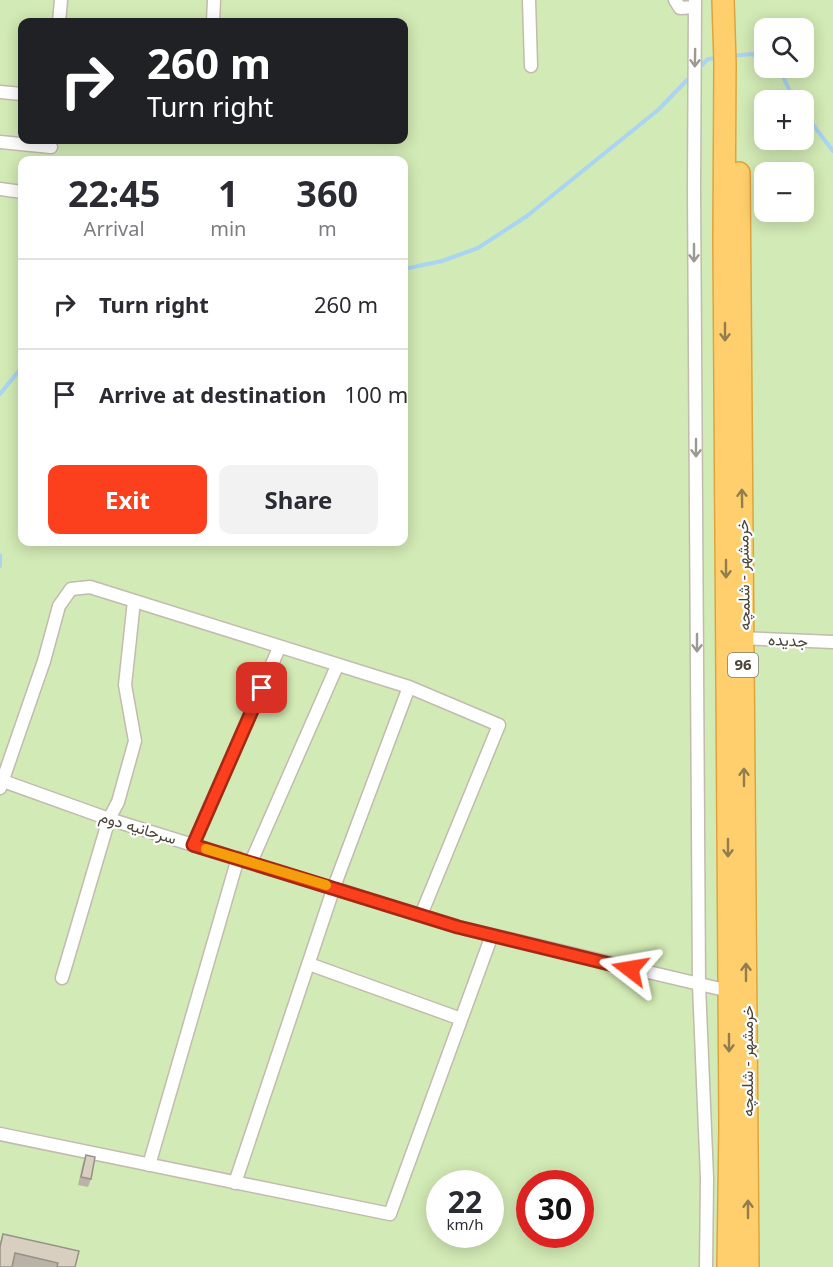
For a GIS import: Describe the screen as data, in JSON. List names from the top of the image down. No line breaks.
{"streets":{"highway":["خرمشهر - شلمچه","96"],"street":["جدیده","سرحانیه دوم"]},"crossings":[["خرمشهر - شلمچه","جدیده"],["خرمشهر - شلمچه","سرحانیه دوم"]],"page":{"map_buttons":["+","−"],"turn":["260 m","Turn right"],"eta":["22:45","Arrival","1","min","360","m"],"list":[{"name":"Turn right","value":"260 m"},{"name":"Arrive at destination","value":"100 m"}],"buttons":["Exit","Share"],"speed":"22 km/h","limit":"30"}}
